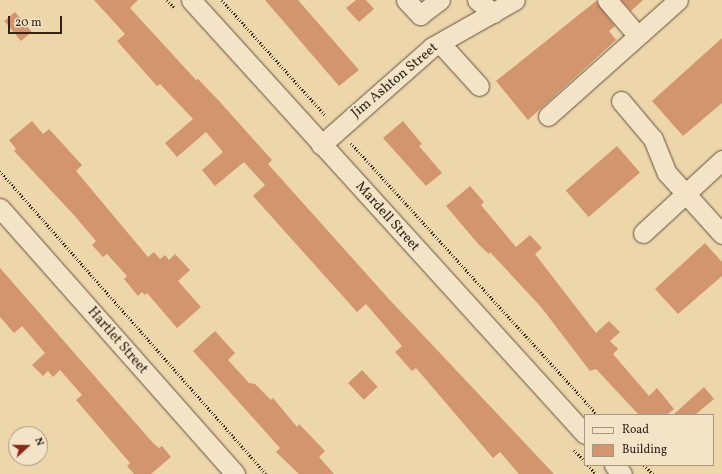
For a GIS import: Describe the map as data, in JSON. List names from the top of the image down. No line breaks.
{"streets":{"street":["Jim Ashton Street","Mardell Street","Hartlet Street"]},"crossings":[["Jim Ashton Street","Mardell Street"]],"legend":["Road","Building"],"scale_bar":"20 m","north":"right"}
